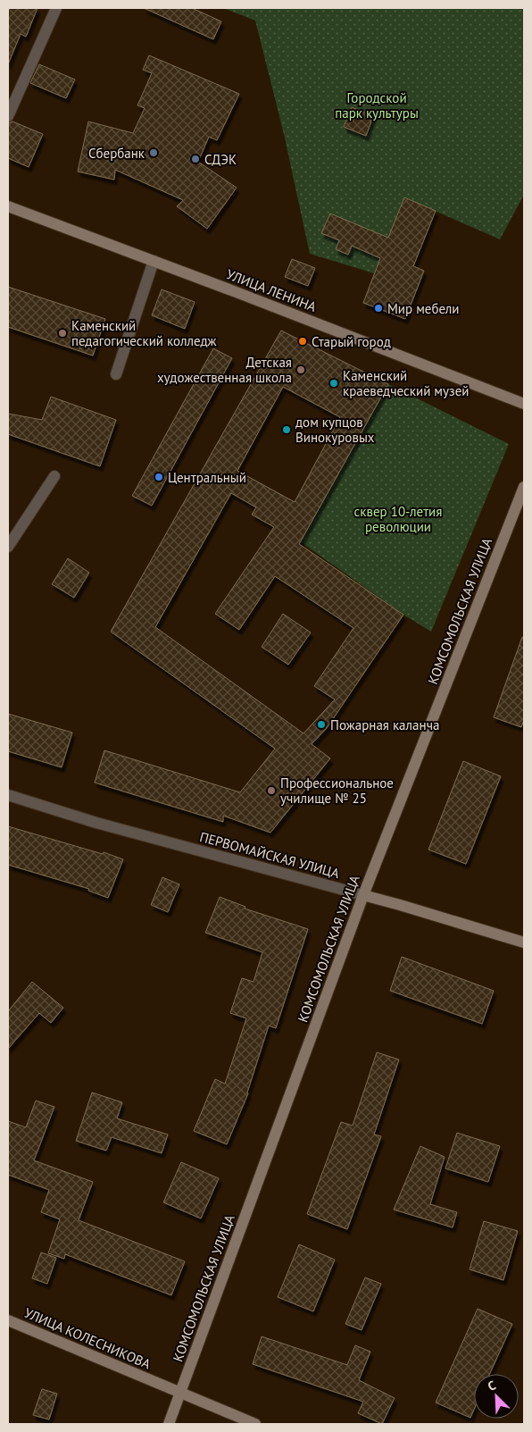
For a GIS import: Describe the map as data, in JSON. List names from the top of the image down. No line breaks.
{"streets":{"street":["УЛИЦА ЛЕНИНА","КОМСОМОЛЬСКАЯ УЛИЦА","ПЕРВОМАЙСКАЯ УЛИЦА","УЛИЦА КОЛЕСНИКОВА"]},"crossings":[["КОМСОМОЛЬСКАЯ УЛИЦА","ПЕРВОМАЙСКАЯ УЛИЦА"],["КОМСОМОЛЬСКАЯ УЛИЦА","УЛИЦА КОЛЕСНИКОВА"]],"parks":["Городской парк культуры","сквер 10-летия революции"],"places":["Сбербанк","СДЭК","Мир мебели","Каменский педагогический колледж","Старый город","Детская художественная школа","Каменский краеведческий музей","дом купцов Винокуровых","Центральный","Пожарная каланча","Профессиональное училище № 25"],"north":"top left"}
